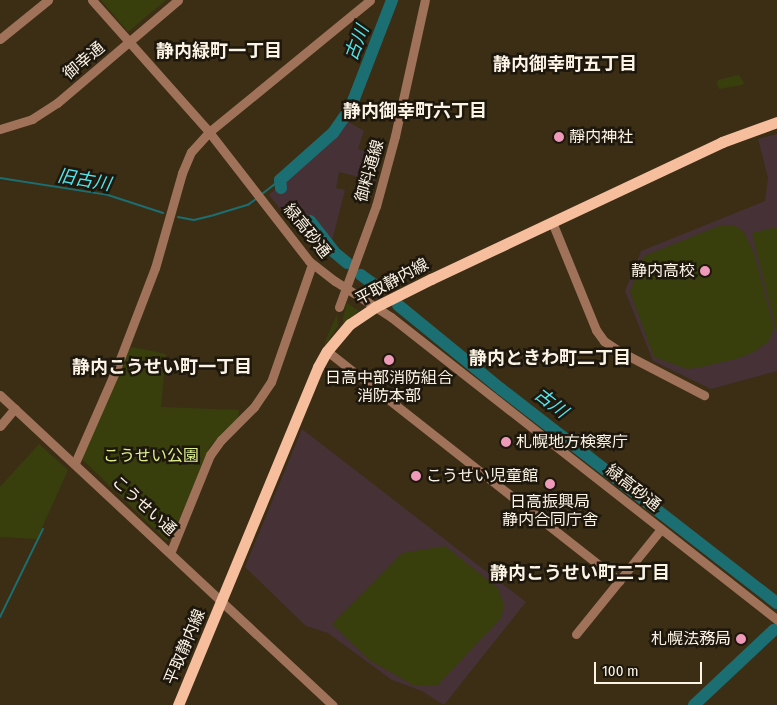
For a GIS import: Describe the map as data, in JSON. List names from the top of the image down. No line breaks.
{"streets":{"main road":["平取静内線"],"street":["御幸通","御料通線","緑高砂通","こうせい通"]},"crossings":[["御幸通","緑高砂通"],["御料通線","緑高砂通"],["緑高砂通","平取静内線"],["平取静内線","こうせい通"]],"districts":["静内緑町一丁目","静内御幸町五丁目","静内御幸町六丁目","静内ときわ町二丁目","静内こうせい町一丁目","静内こうせい町二丁目"],"water":["古川","旧古川"],"parks":["こうせい公園"],"places":["靜内神社","静内高校","日高中部消防組合 消防本部","札幌地方検察庁","こうせい児童館","日高振興局 静内合同庁舎","札幌法務局"],"scale_bar":"100 m"}
